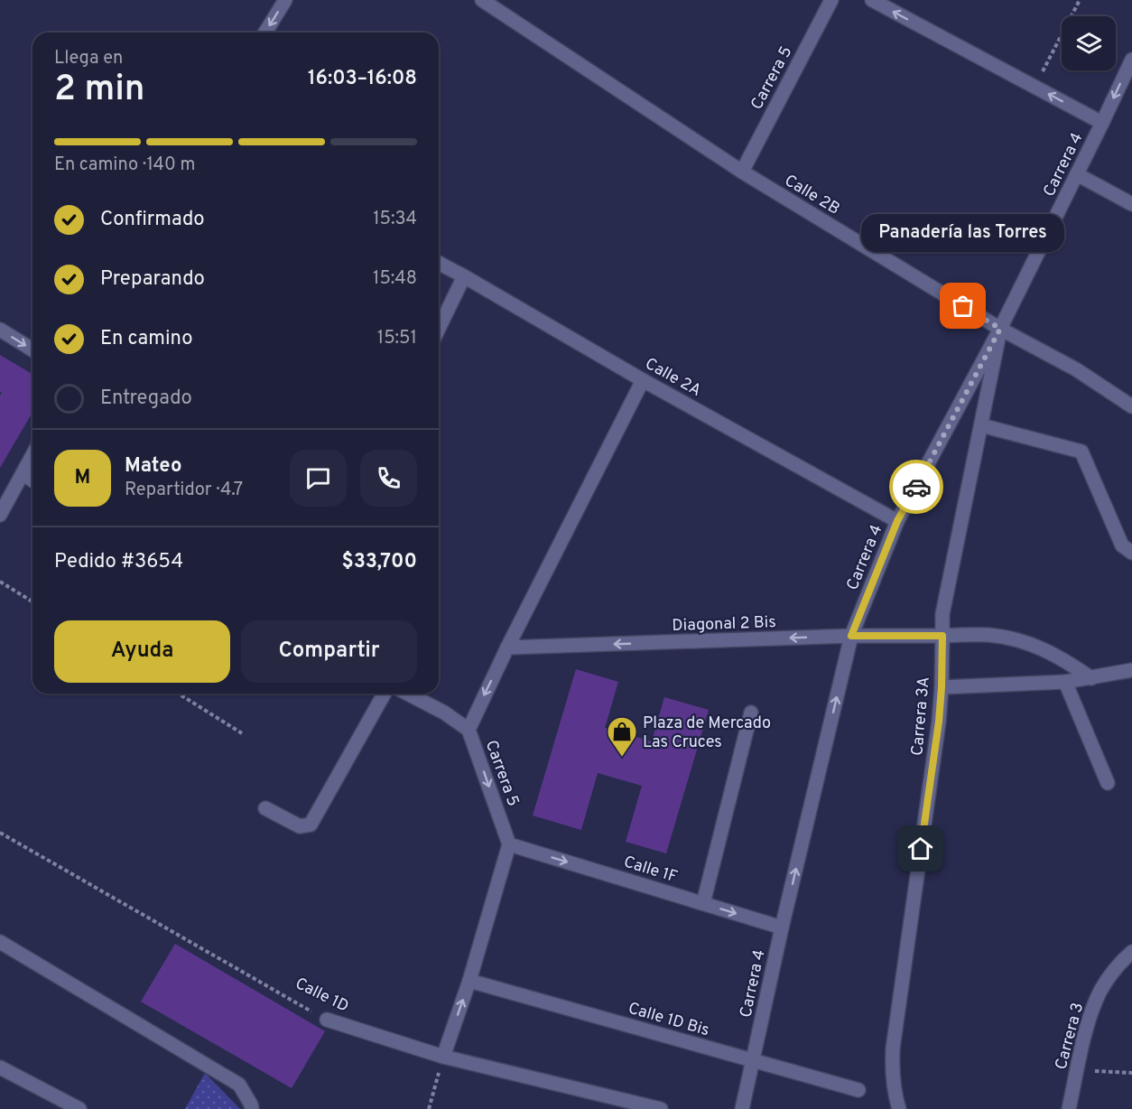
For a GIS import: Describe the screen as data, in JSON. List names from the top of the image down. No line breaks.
{"streets":{"street":["Carrera 5","Carrera 4","Calle 2B","Calle 2A","Diagonal 2 Bis","Carrera 3A","Calle 1F","Calle 1D","Calle 1D Bis","Carrera 3"]},"crossings":[["Carrera 5","Calle 2B"],["Carrera 5","Calle 2A"],["Carrera 5","Diagonal 2 Bis"],["Carrera 5","Calle 1F"],["Carrera 4","Calle 2B"],["Carrera 4","Calle 2A"],["Carrera 4","Diagonal 2 Bis"],["Carrera 4","Carrera 3A"],["Carrera 4","Calle 1F"],["Carrera 4","Calle 1D Bis"],["Calle 2B","Carrera 3A"],["Diagonal 2 Bis","Carrera 3A"]],"one_way":["Diagonal 2 Bis","Calle 1F"],"places":{"other":["Panadería las Torres"],"shop":["Plaza de Mercado Las Cruces"]},"page":{"heading":["2 min","Llega en","16:03–16:08"],"panel":["Mateo","Repartidor · 4.7","Pedido #3654","$33,700"],"bar":"En camino · 140 m","list":[["Confirmado","15:34"],["Preparando","15:48"],["En camino","15:51"],"Entregado"],"bubble":"Panadería las Torres","round":"M","buttons":["Ayuda","Compartir"]}}
